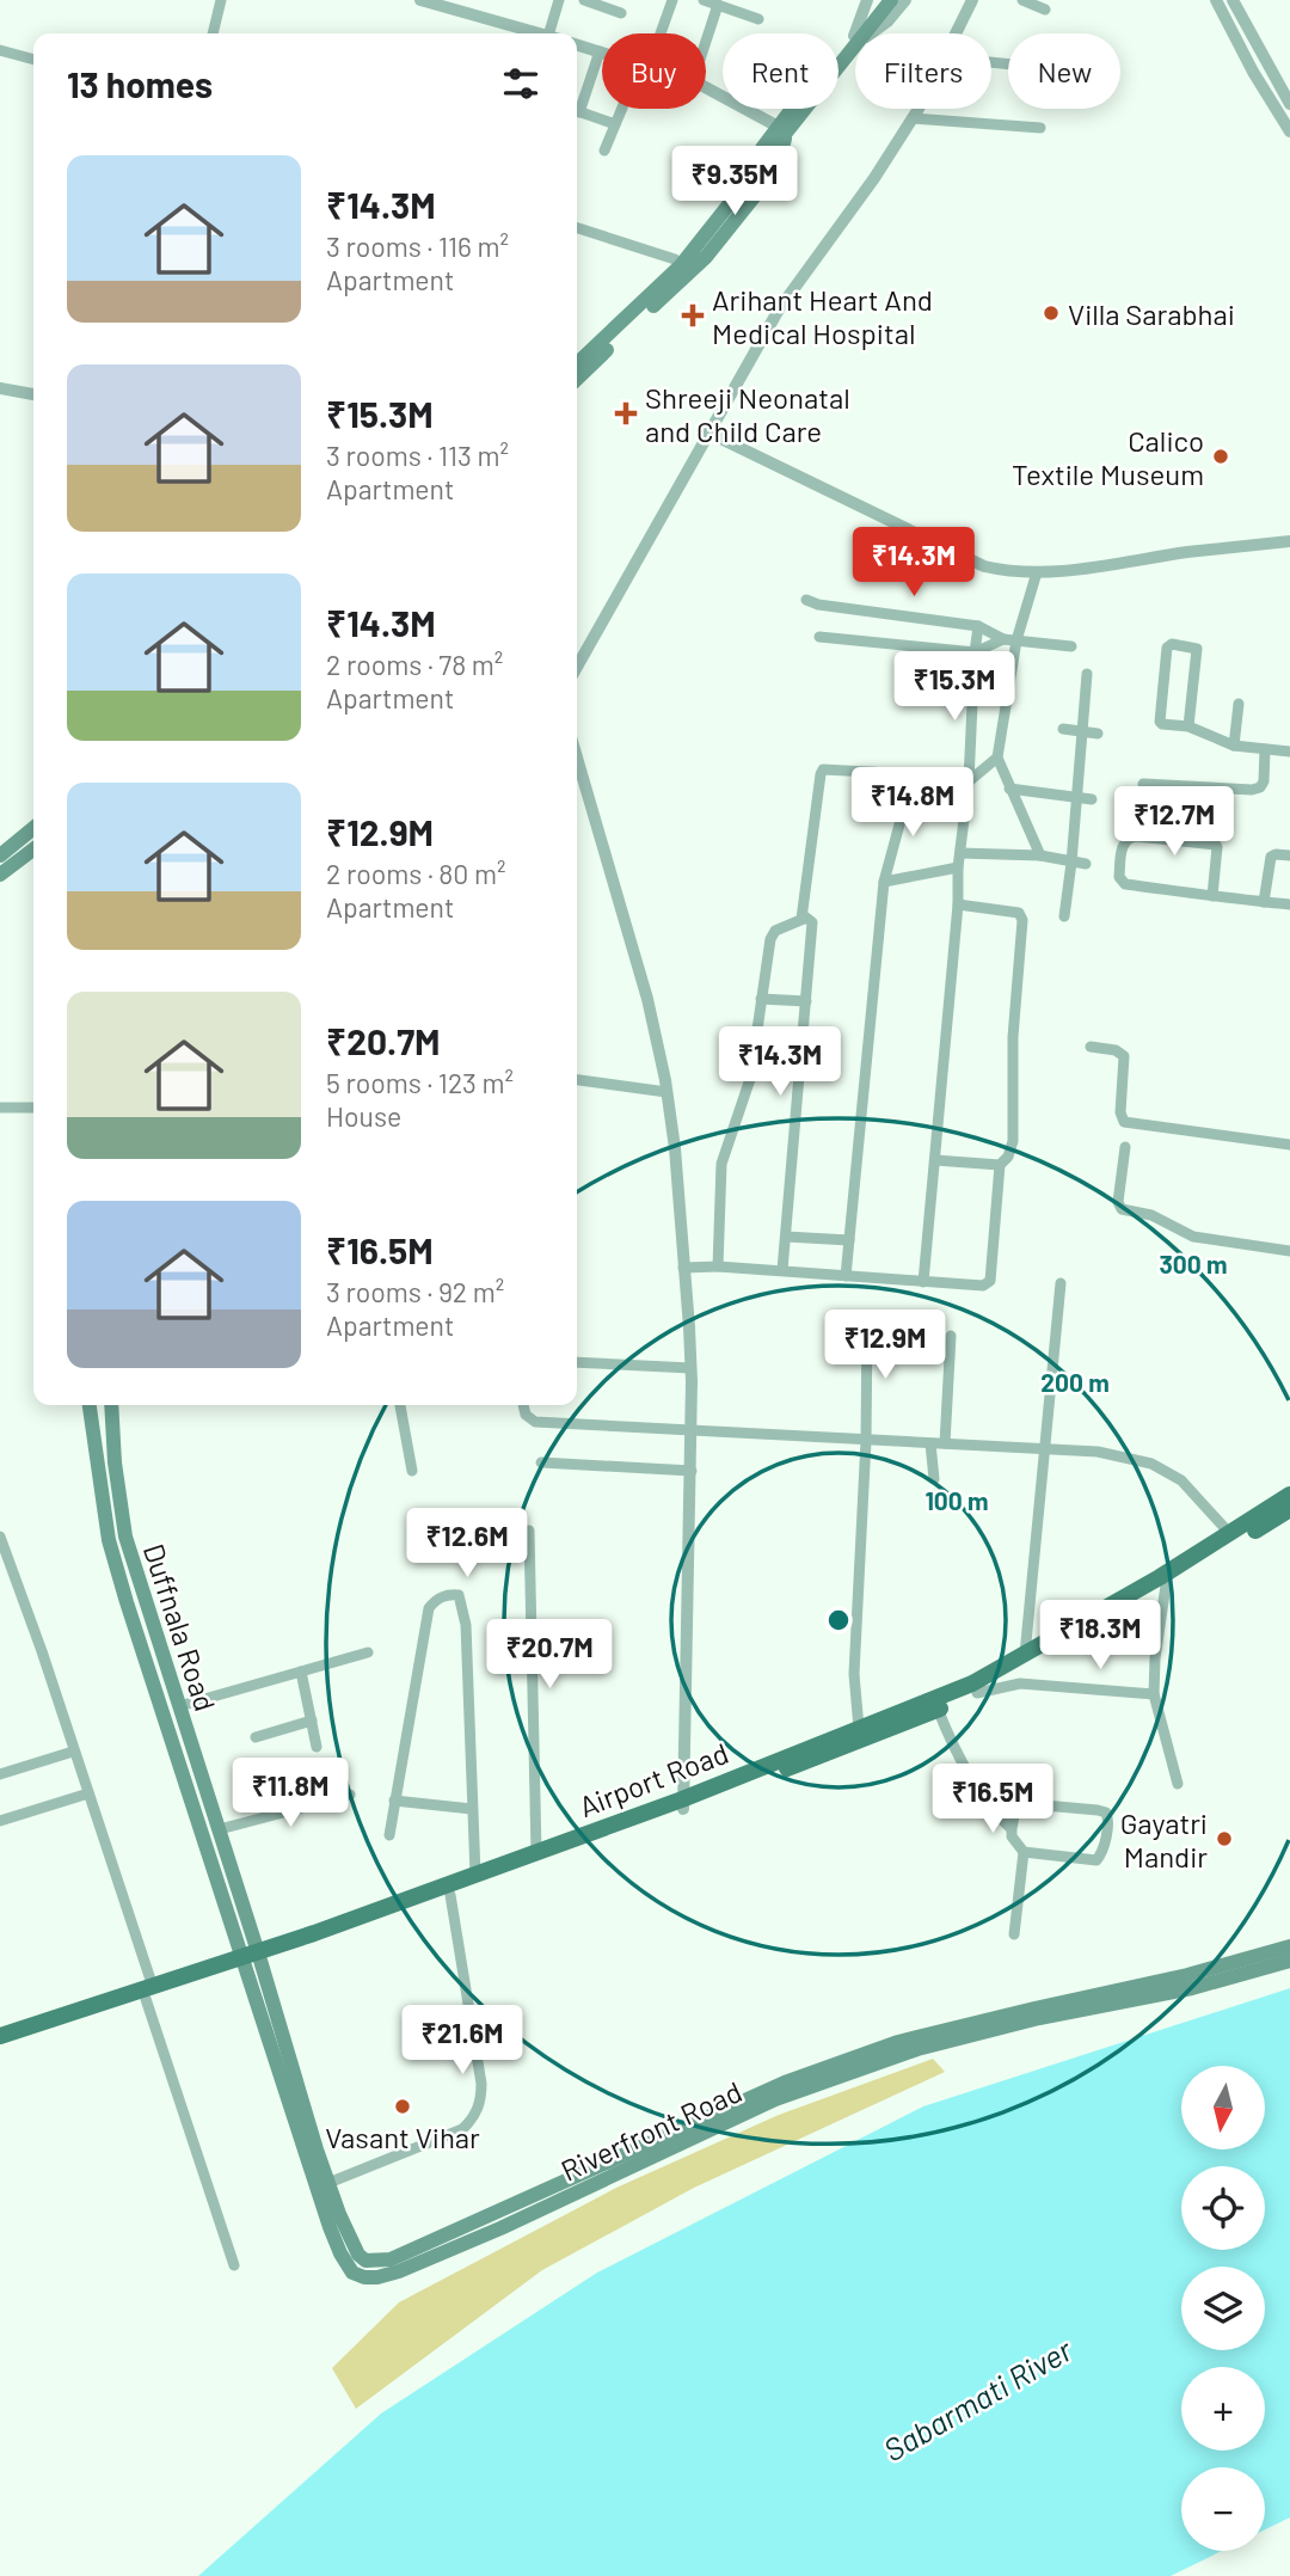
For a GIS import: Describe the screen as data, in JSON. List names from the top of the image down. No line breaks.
{"streets":{"main road":["Duffnala Road","Airport Road","Riverfront Road"]},"crossings":[["Duffnala Road","Airport Road"],["Duffnala Road","Riverfront Road"],["Airport Road","Riverfront Road"]],"water":["Sabarmati River"],"places":{"other":["Villa Sarabhai","Calico Textile Museum","Gayatri Mandir","Vasant Vihar"],"health":["Arihant Heart And Medical Hospital","Shreeji Neonatal and Child Care"]},"north":"bottom","page":{"chip":["Buy","Rent","Filters","New"],"heading":"13 homes","list":[{"name":"₹14.3M","note":"3 rooms · 116 m² · Apartment"},{"name":"₹15.3M","note":"3 rooms · 113 m² · Apartment"},{"name":"₹14.3M","note":"2 rooms · 78 m² · Apartment"},{"name":"₹12.9M","note":"2 rooms · 80 m² · Apartment"},{"name":"₹20.7M","note":"5 rooms · 123 m² · House"},{"name":"₹16.5M","note":"3 rooms · 92 m² · Apartment"}],"price":["₹9.35M","₹14.3M","₹15.3M","₹14.8M","₹12.7M","₹14.3M","₹12.9M","₹12.6M","₹18.3M","₹20.7M","₹11.8M","₹16.5M","₹21.6M"],"map_buttons":["+","−"]},"rings":["300 m","200 m","100 m"]}
